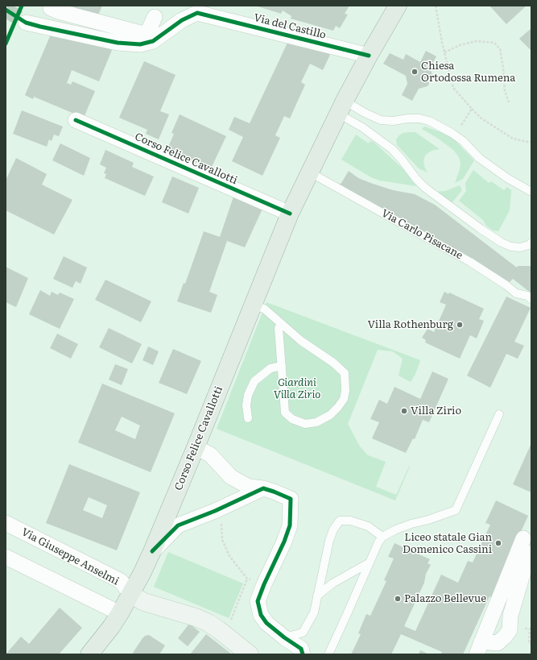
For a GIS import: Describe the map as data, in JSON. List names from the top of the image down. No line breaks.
{"streets":{"main road":["Corso Felice Cavallotti"],"street":["Via del Castillo","Via Giuseppe Anselmi"],"lane":["Via Carlo Pisacane"]},"crossings":[["Via del Castillo","Corso Felice Cavallotti"],["Corso Felice Cavallotti","Via Carlo Pisacane"],["Corso Felice Cavallotti","Via Giuseppe Anselmi"]],"parks":["Giardini Villa Zirio"],"places":["Chiesa Ortodossa Rumena","Villa Rothenburg","Villa Zirio","Liceo statale Gian Domenico Cassini","Palazzo Bellevue"]}
